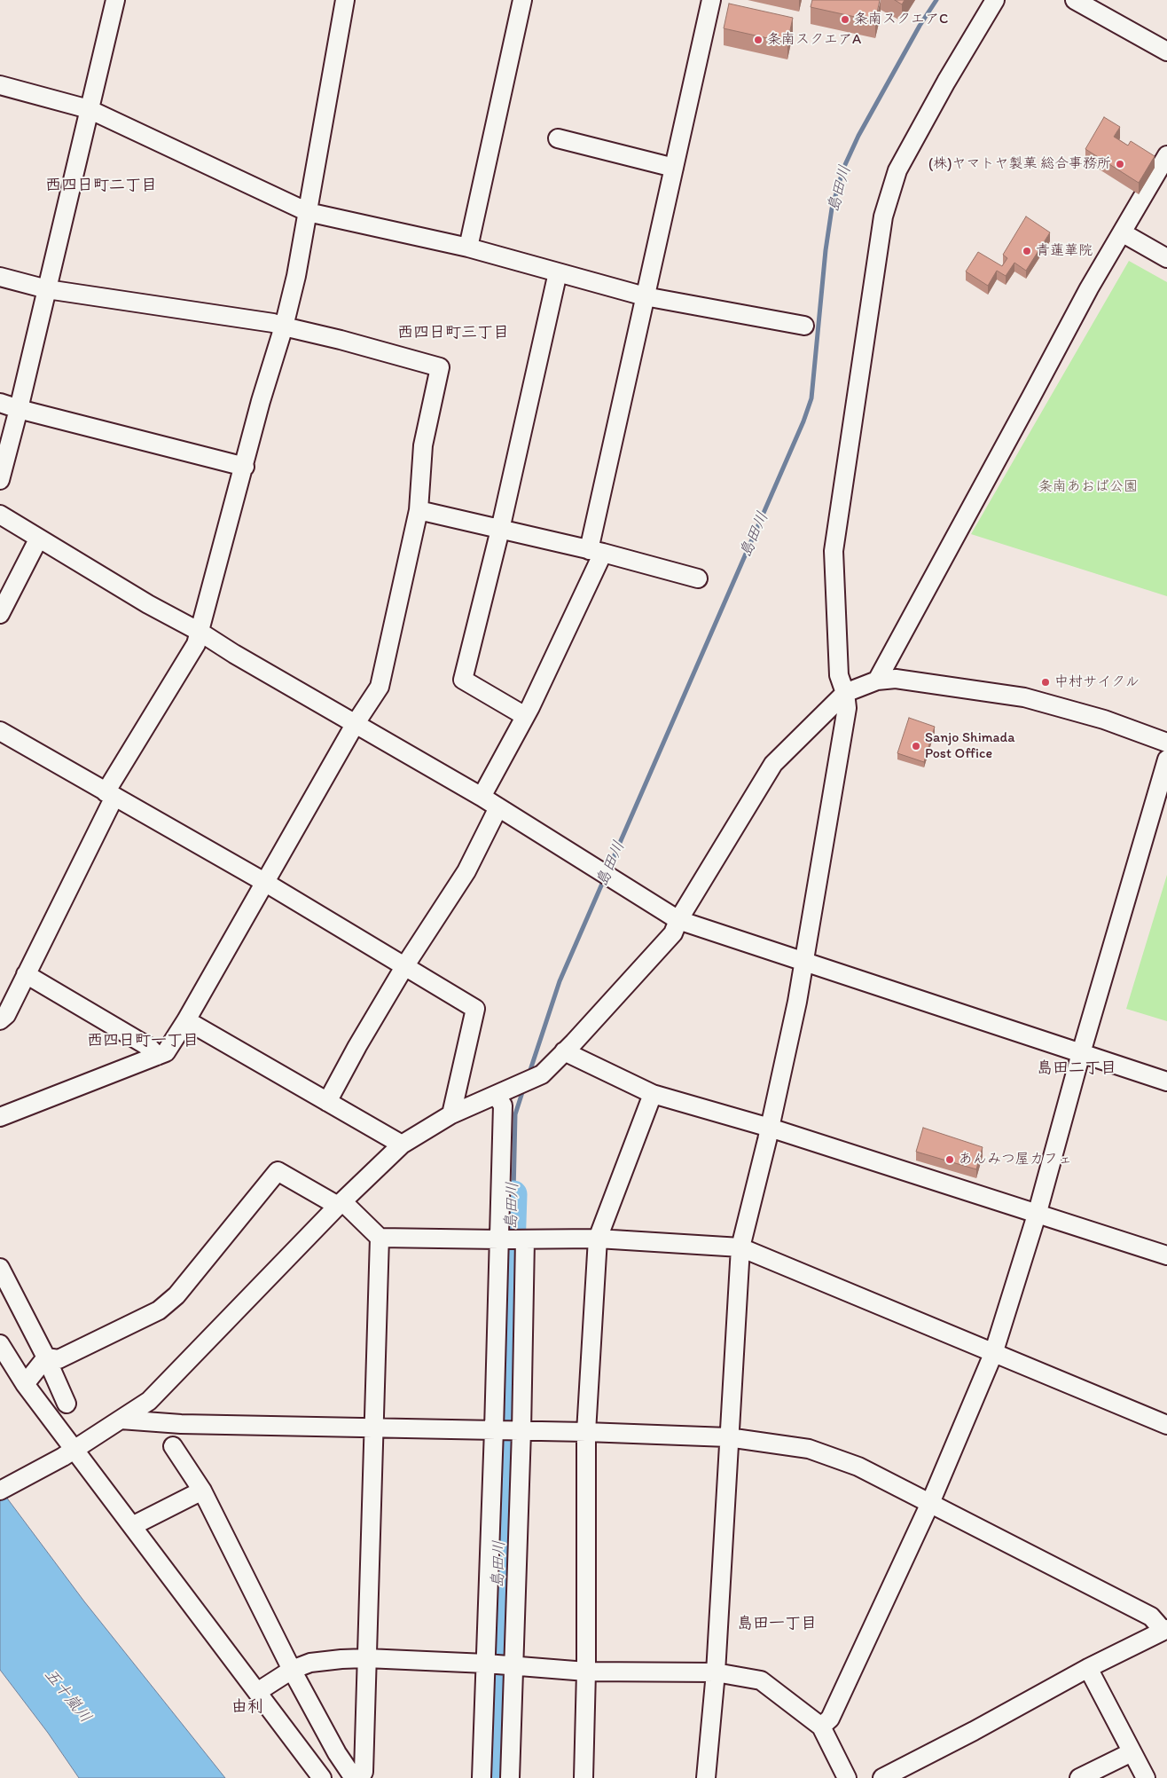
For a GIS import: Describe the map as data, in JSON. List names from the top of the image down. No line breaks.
{"districts":["西四日町二丁目","西四日町三丁目","西四日町一丁目","島田二丁目","島田一丁目","由利"],"water":["島田川","五十嵐川"],"parks":["条南あおば公園"],"places":["条南スクエアC","条南スクエアA","(株)ヤマトヤ製菓 総合事務所","青蓮華院","中村サイクル","Sanjo Shimada Post Office","あんみつ屋カフェ"]}
